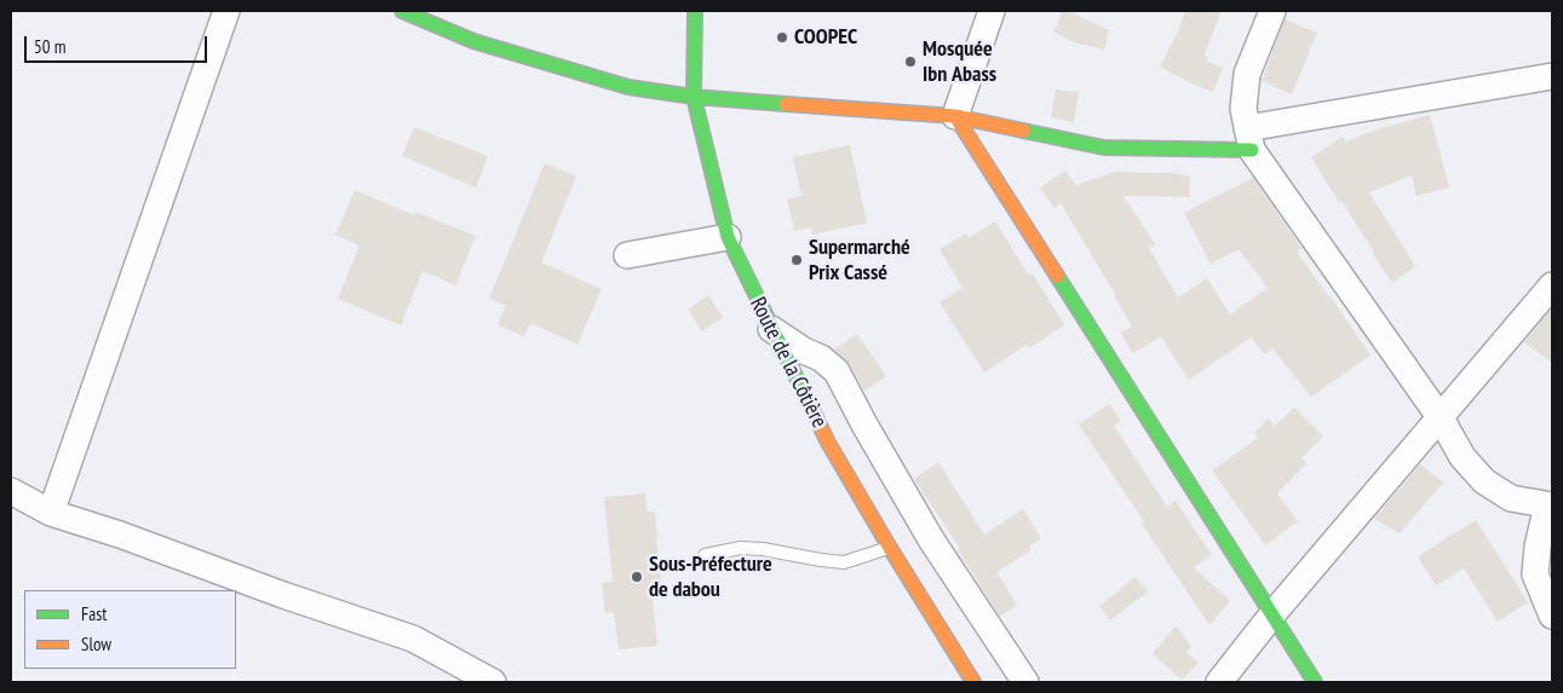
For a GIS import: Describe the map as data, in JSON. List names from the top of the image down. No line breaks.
{"streets":{"street":["Route de la Côtière"]},"places":["COOPEC","Mosquée Ibn Abass","Supermarché Prix Cassé","Sous-Préfecture de dabou"],"legend":["Fast","Slow"],"scale_bar":"50 m"}
